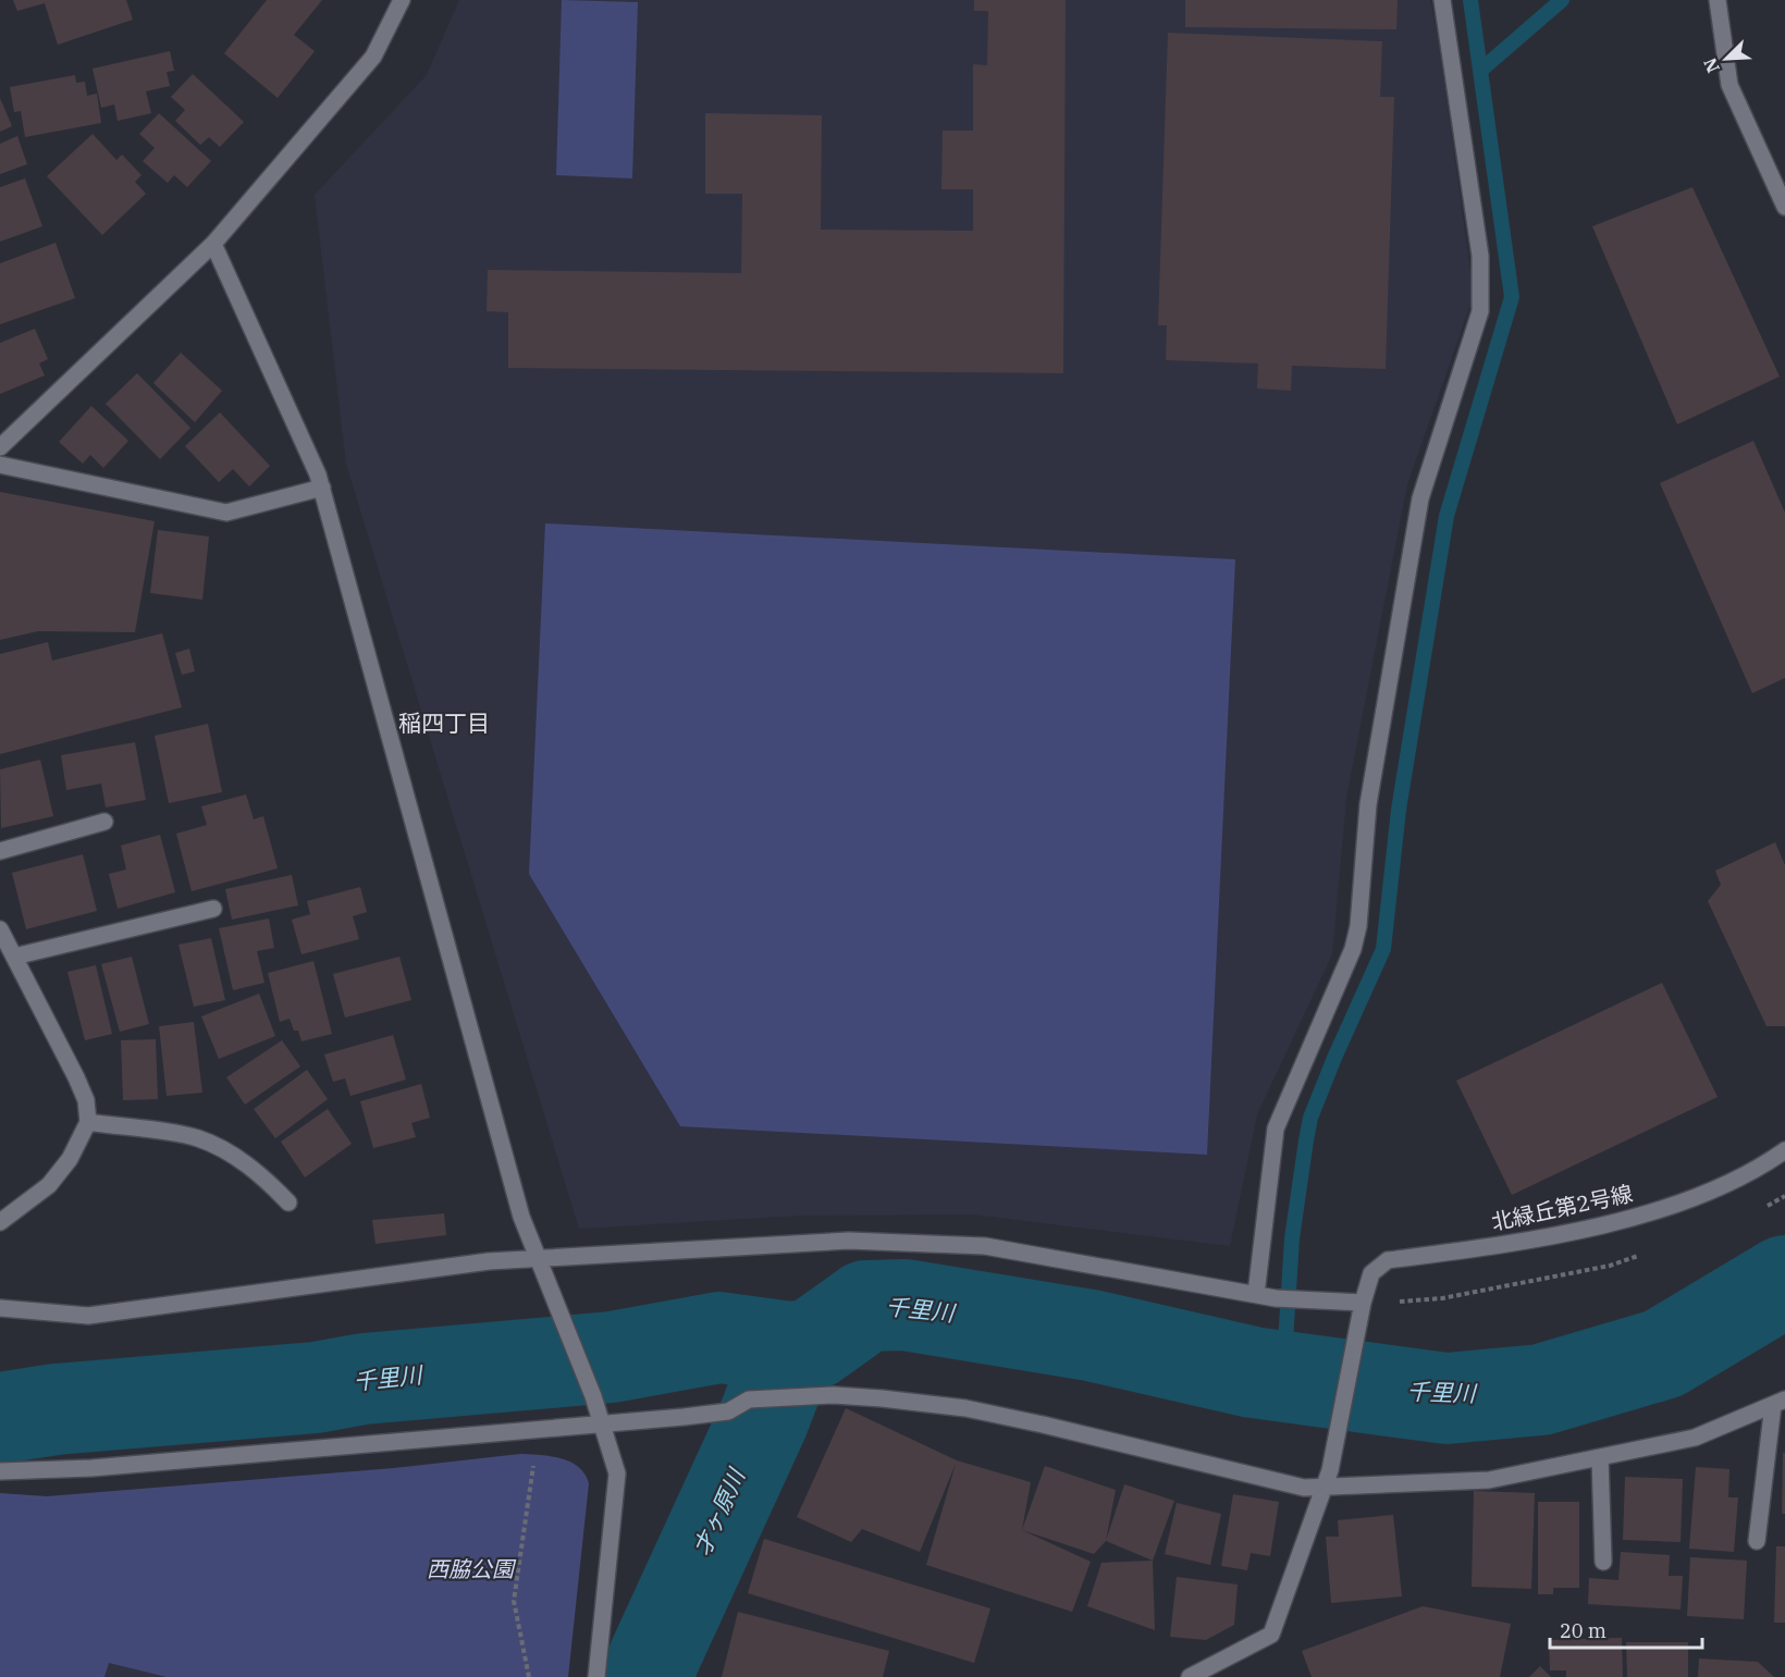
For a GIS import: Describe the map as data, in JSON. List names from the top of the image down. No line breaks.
{"streets":{"street":["北緑丘第2号線"]},"districts":["稲四丁目"],"water":["千里川","才ヶ原川"],"parks":["西脇公園"],"scale_bar":"20 m","north":"bottom left"}
